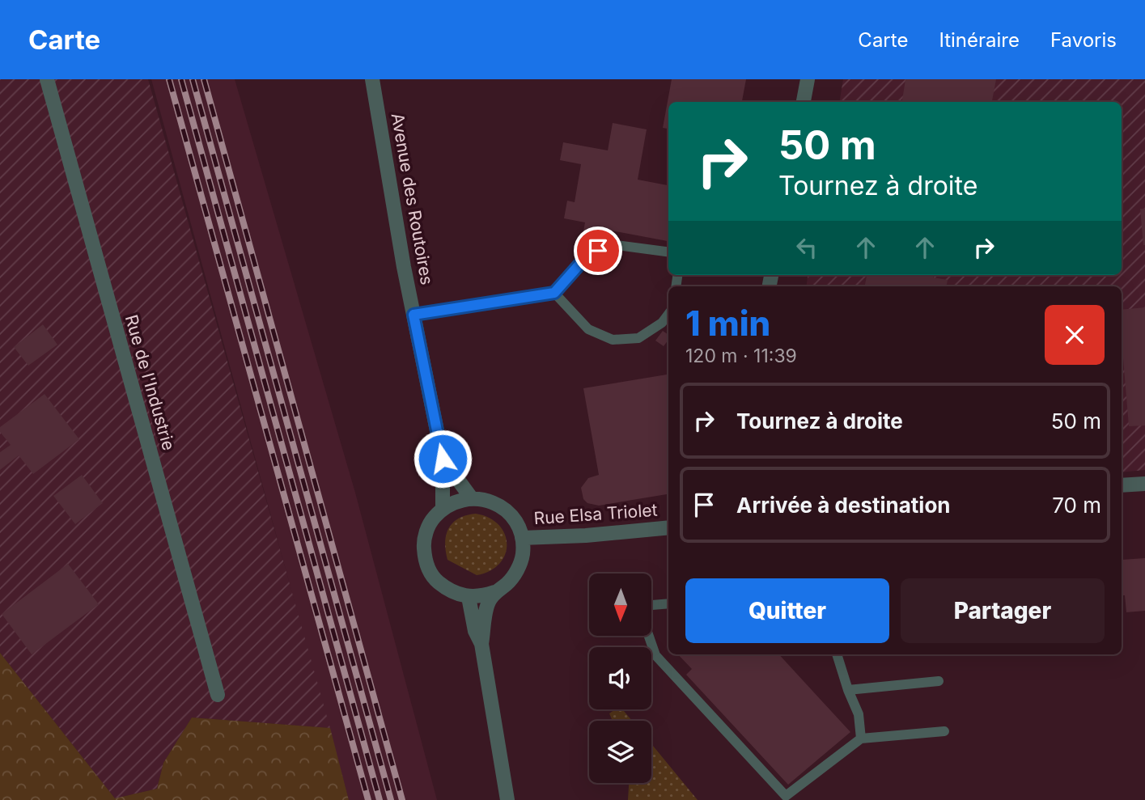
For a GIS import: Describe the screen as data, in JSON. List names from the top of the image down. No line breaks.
{"streets":{"street":["Avenue des Routoires","Rue de l'Industrie","Rue Elsa Triolet"]},"crossings":[["Avenue des Routoires","Rue Elsa Triolet"]],"north":"bottom","page":{"header":"Carte","nav":["Carte","Itinéraire","Favoris"],"turn":["50 m","Tournez à droite"],"heading":["1 min","120 m · 11:39"],"list":[{"name":"Tournez à droite","value":"50 m"},{"name":"Arrivée à destination","value":"70 m"}],"buttons":["Quitter","Partager"]}}
